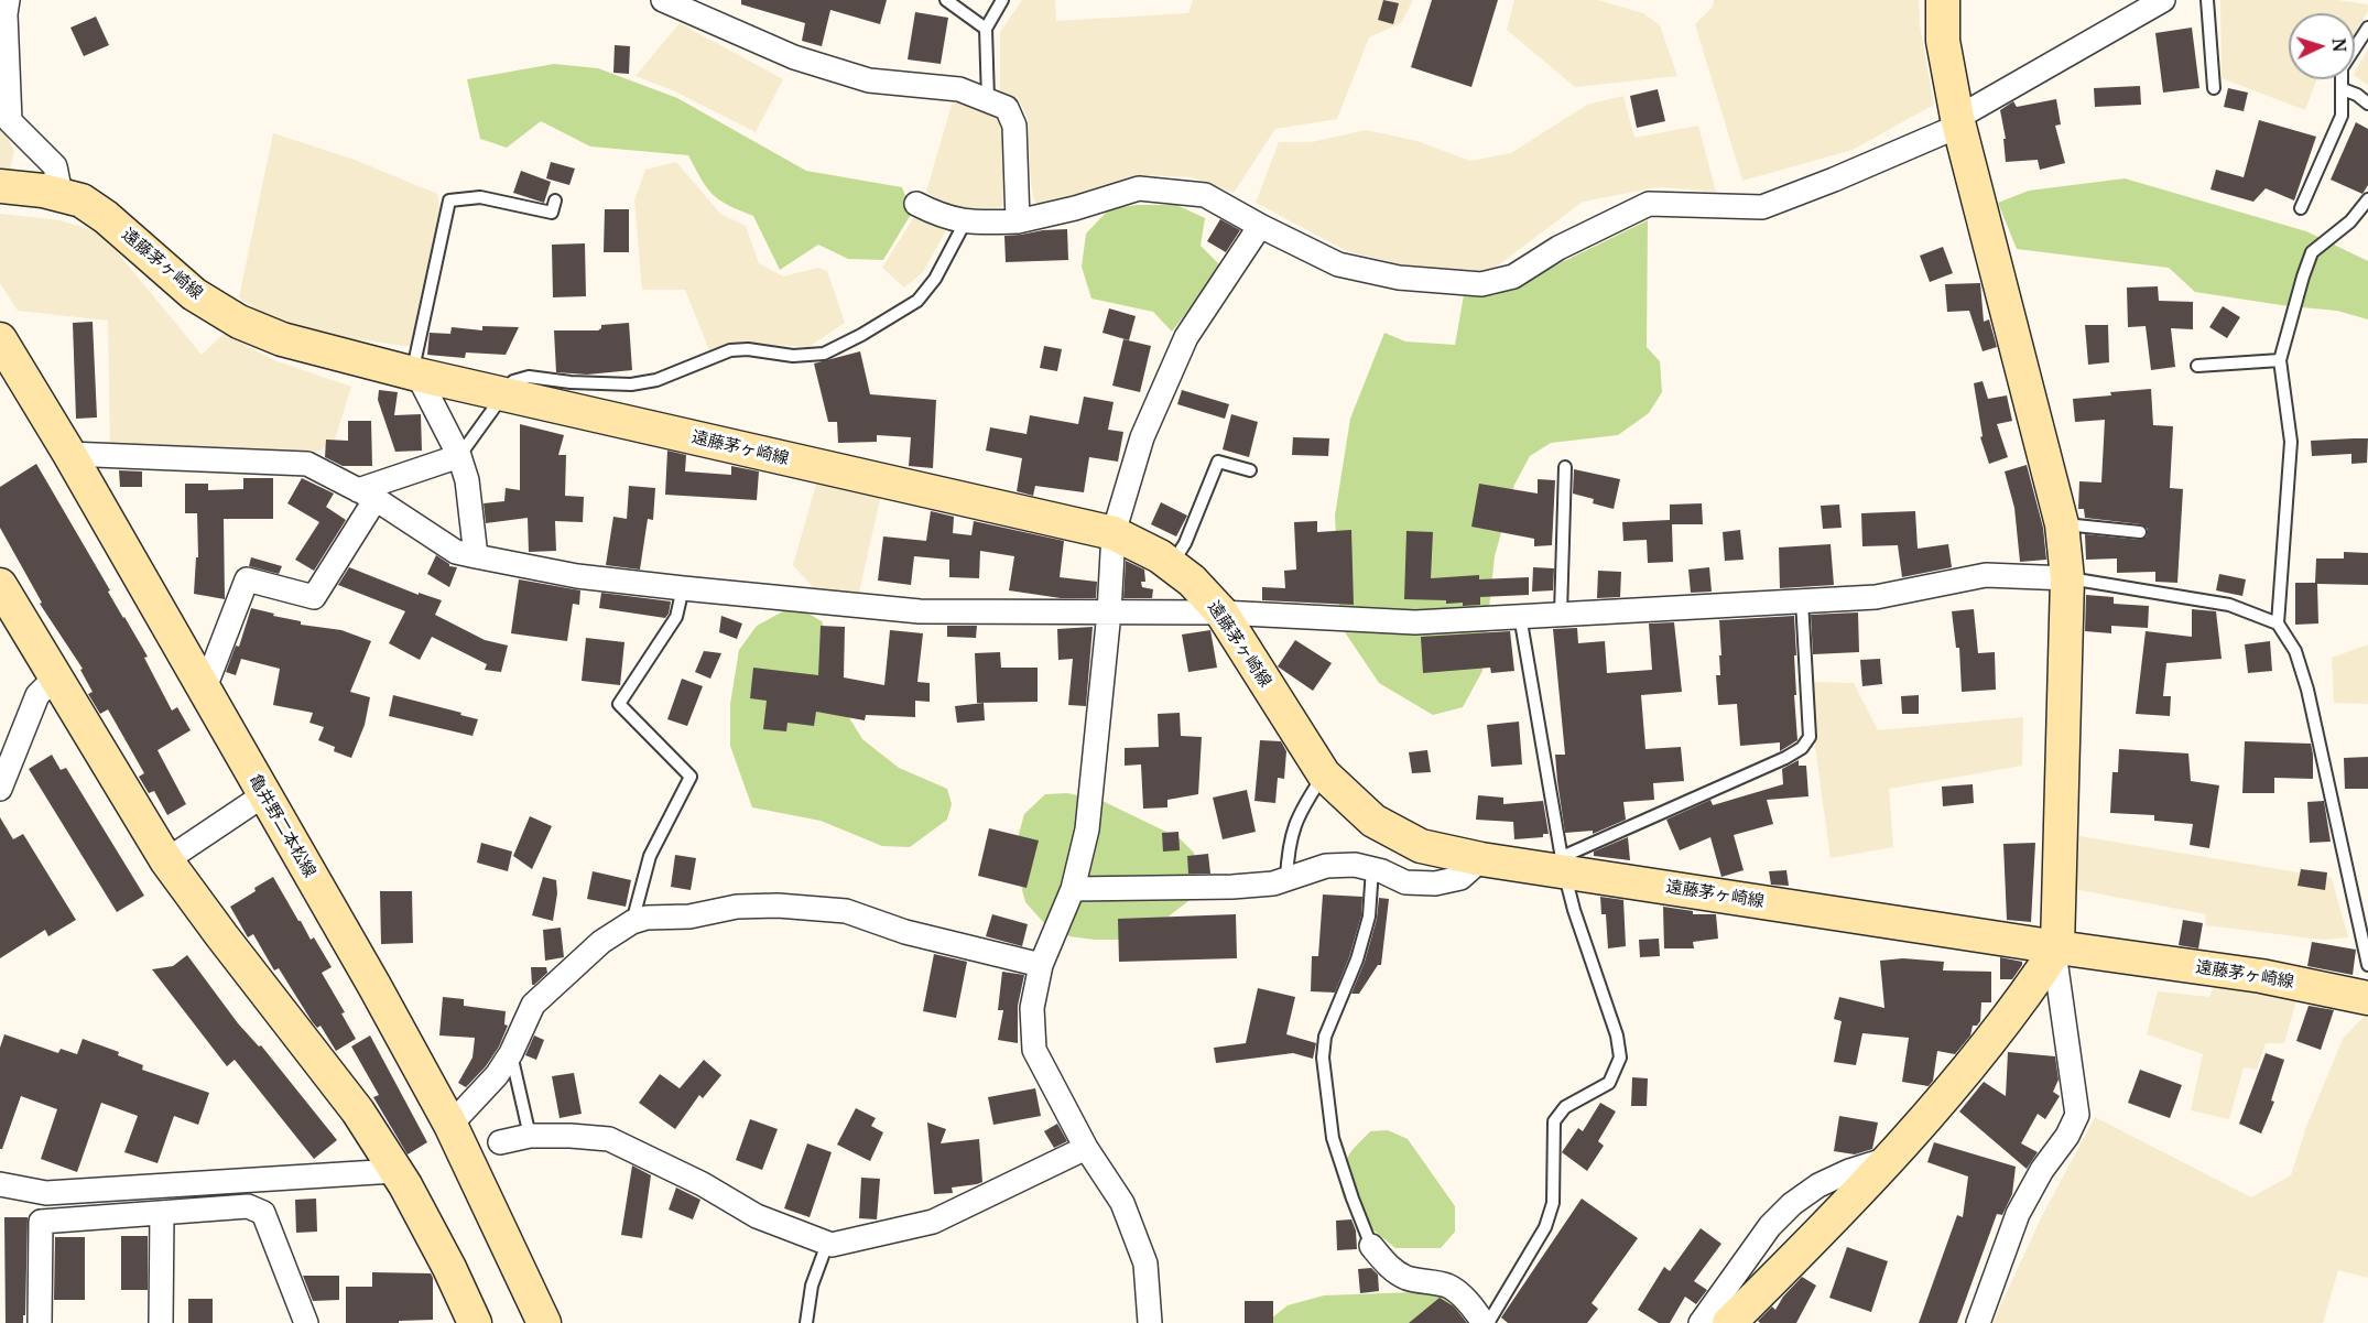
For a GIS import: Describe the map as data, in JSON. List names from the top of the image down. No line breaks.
{"streets":{"street":["遠藤茅ヶ崎線","亀井野二本松線"]},"north":"right"}
